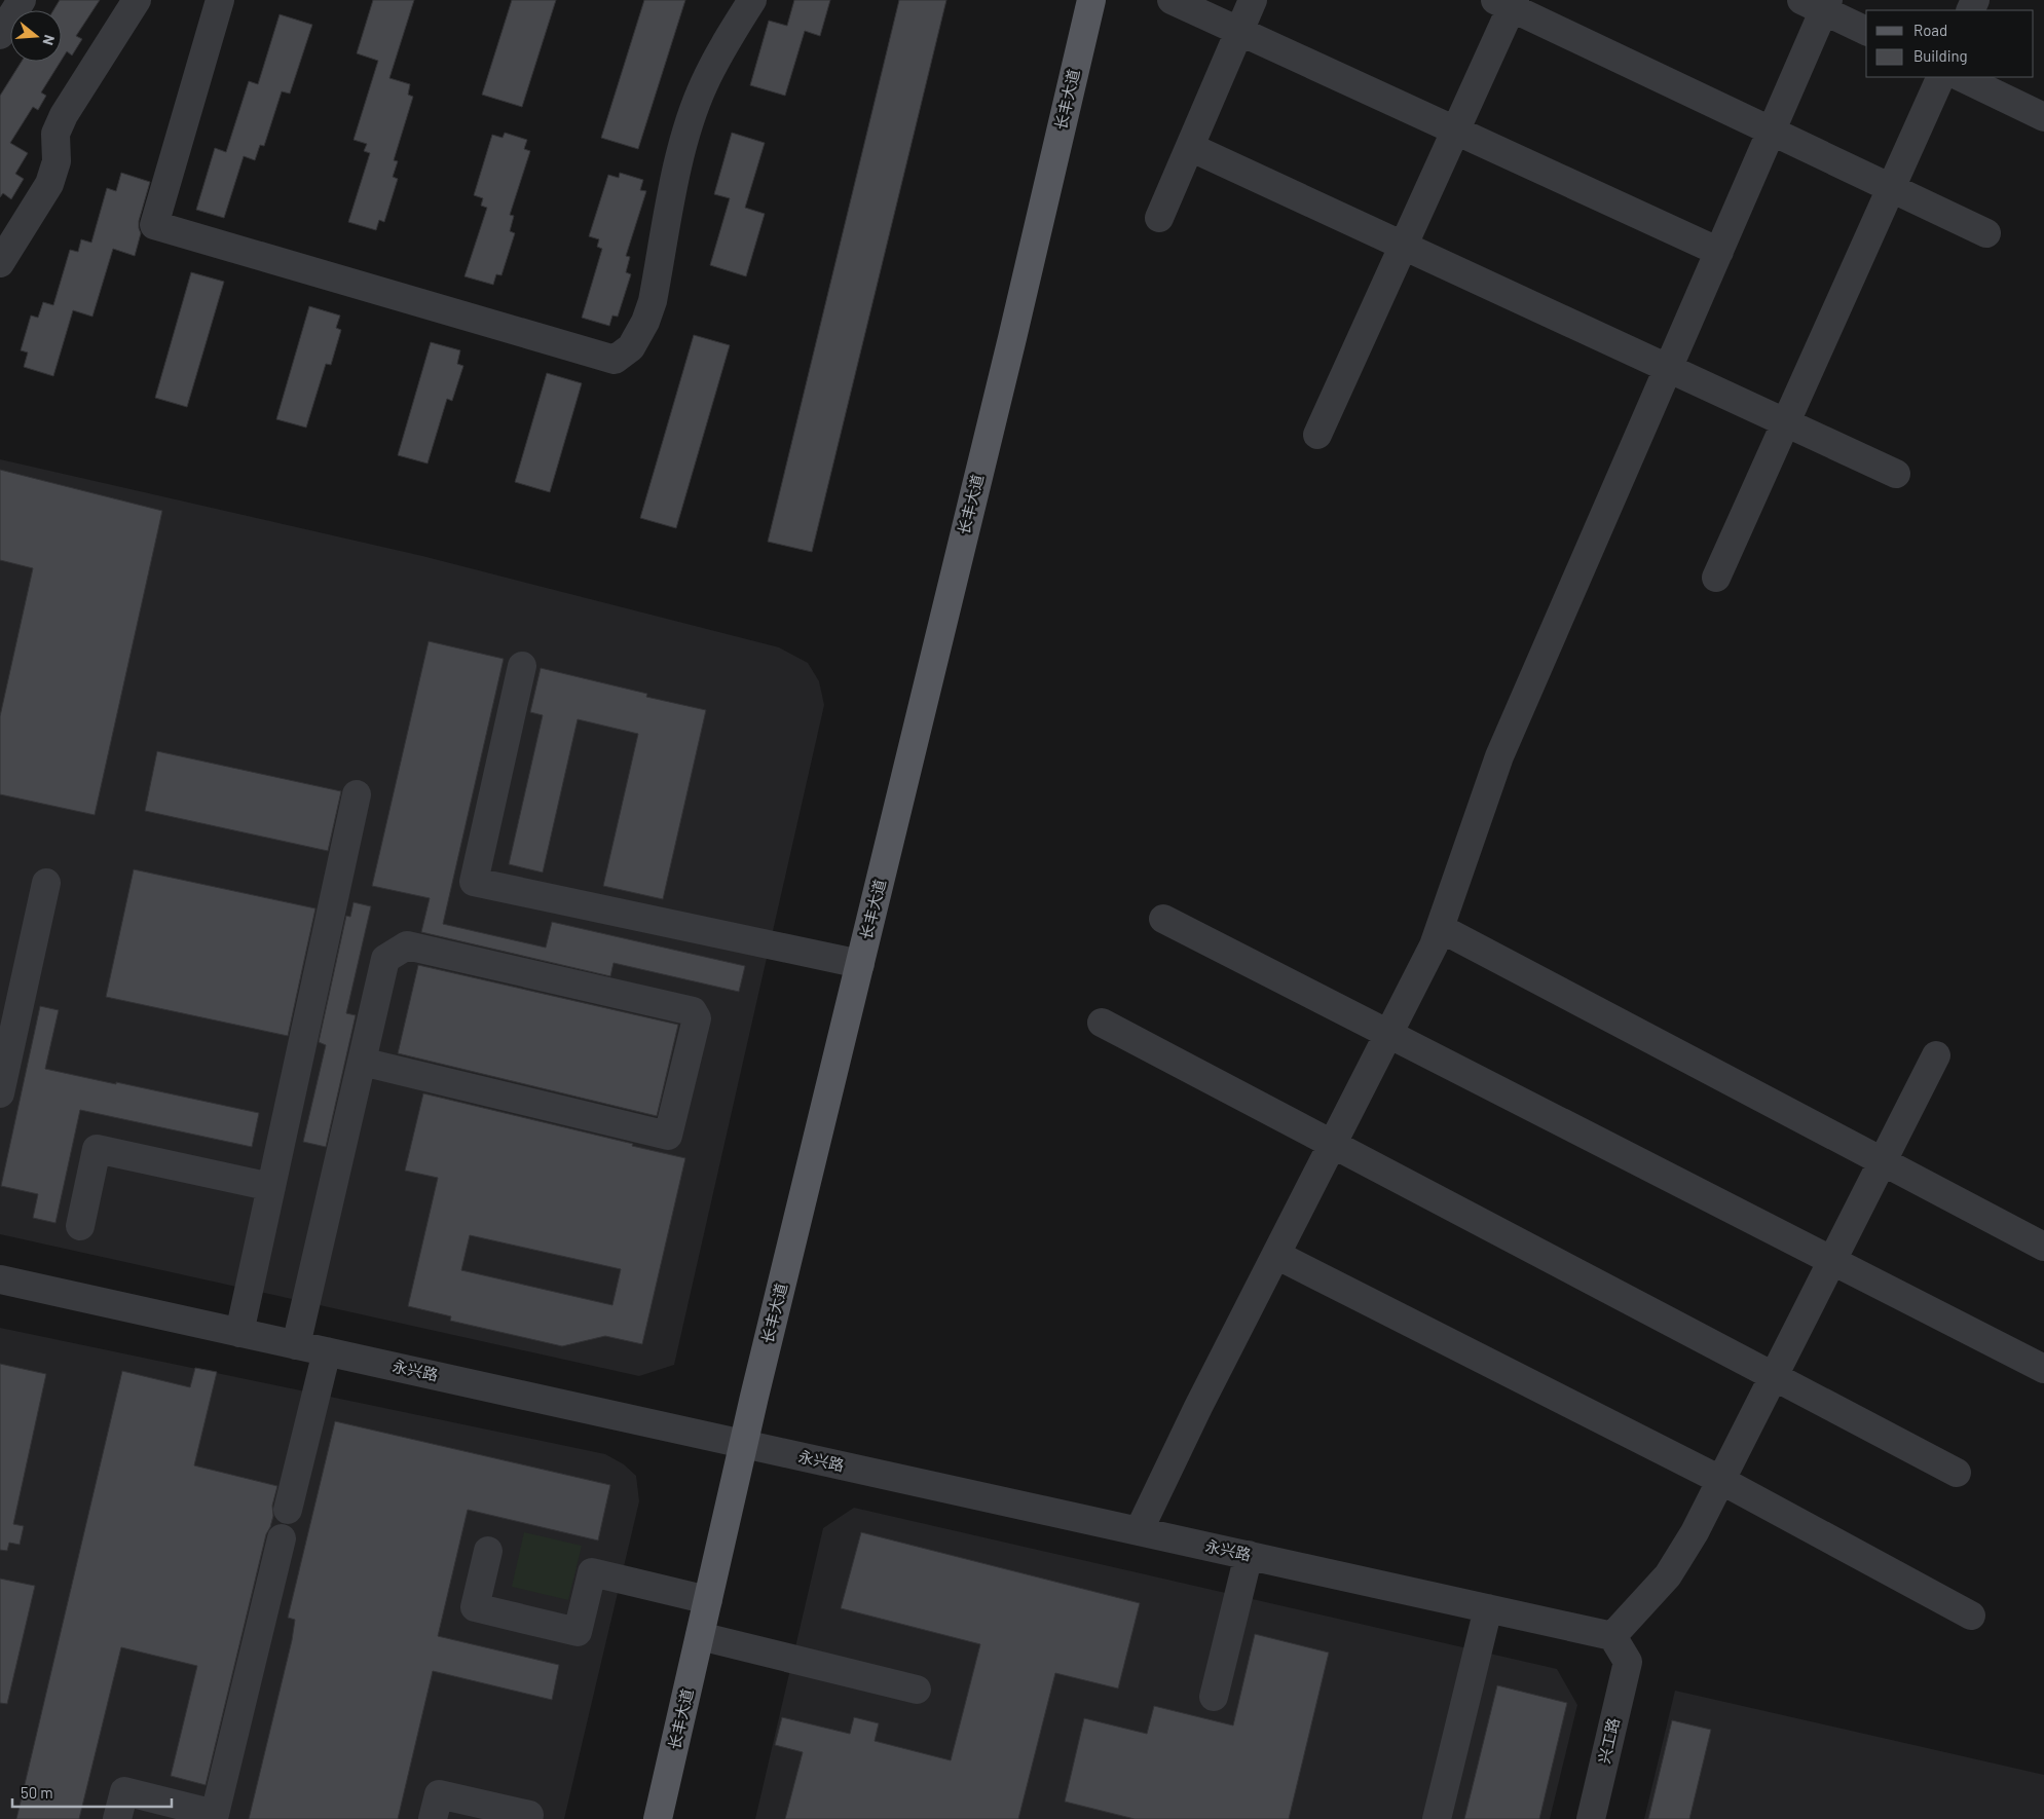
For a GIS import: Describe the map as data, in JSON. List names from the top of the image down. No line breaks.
{"streets":{"main road":["长丰大道"],"street":["永兴路","兴工路"]},"crossings":[["长丰大道","永兴路"],["永兴路","兴工路"]],"legend":["Road","Building"],"scale_bar":"50 m","north":"right"}
